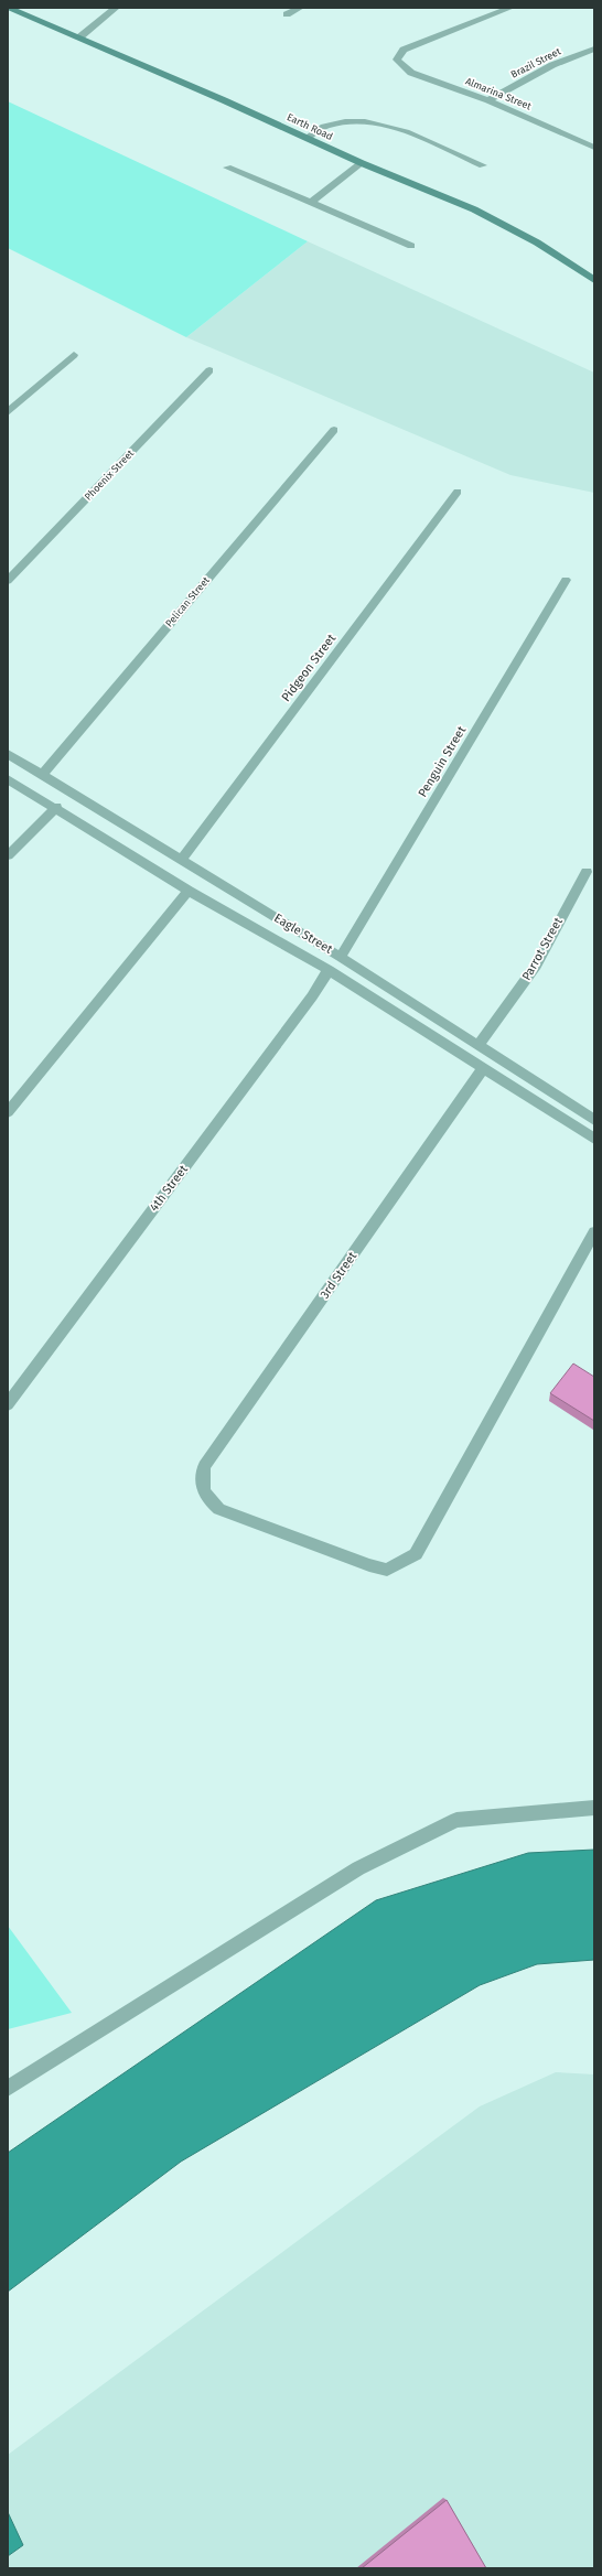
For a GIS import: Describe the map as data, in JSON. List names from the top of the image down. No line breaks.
{"streets":{"street":["Brazil Street","Almarina Street","Earth Road","Phoenix Street","Pelican Street","Pidgeon Street","Penguin Street","Eagle Street","Parrot Street","4th Street","3rd Street"]},"crossings":[["Brazil Street","Almarina Street"],["Pelican Street","Eagle Street"],["Pidgeon Street","Eagle Street"],["Penguin Street","Eagle Street"],["Eagle Street","Parrot Street"],["Eagle Street","4th Street"],["Eagle Street","3rd Street"]]}
